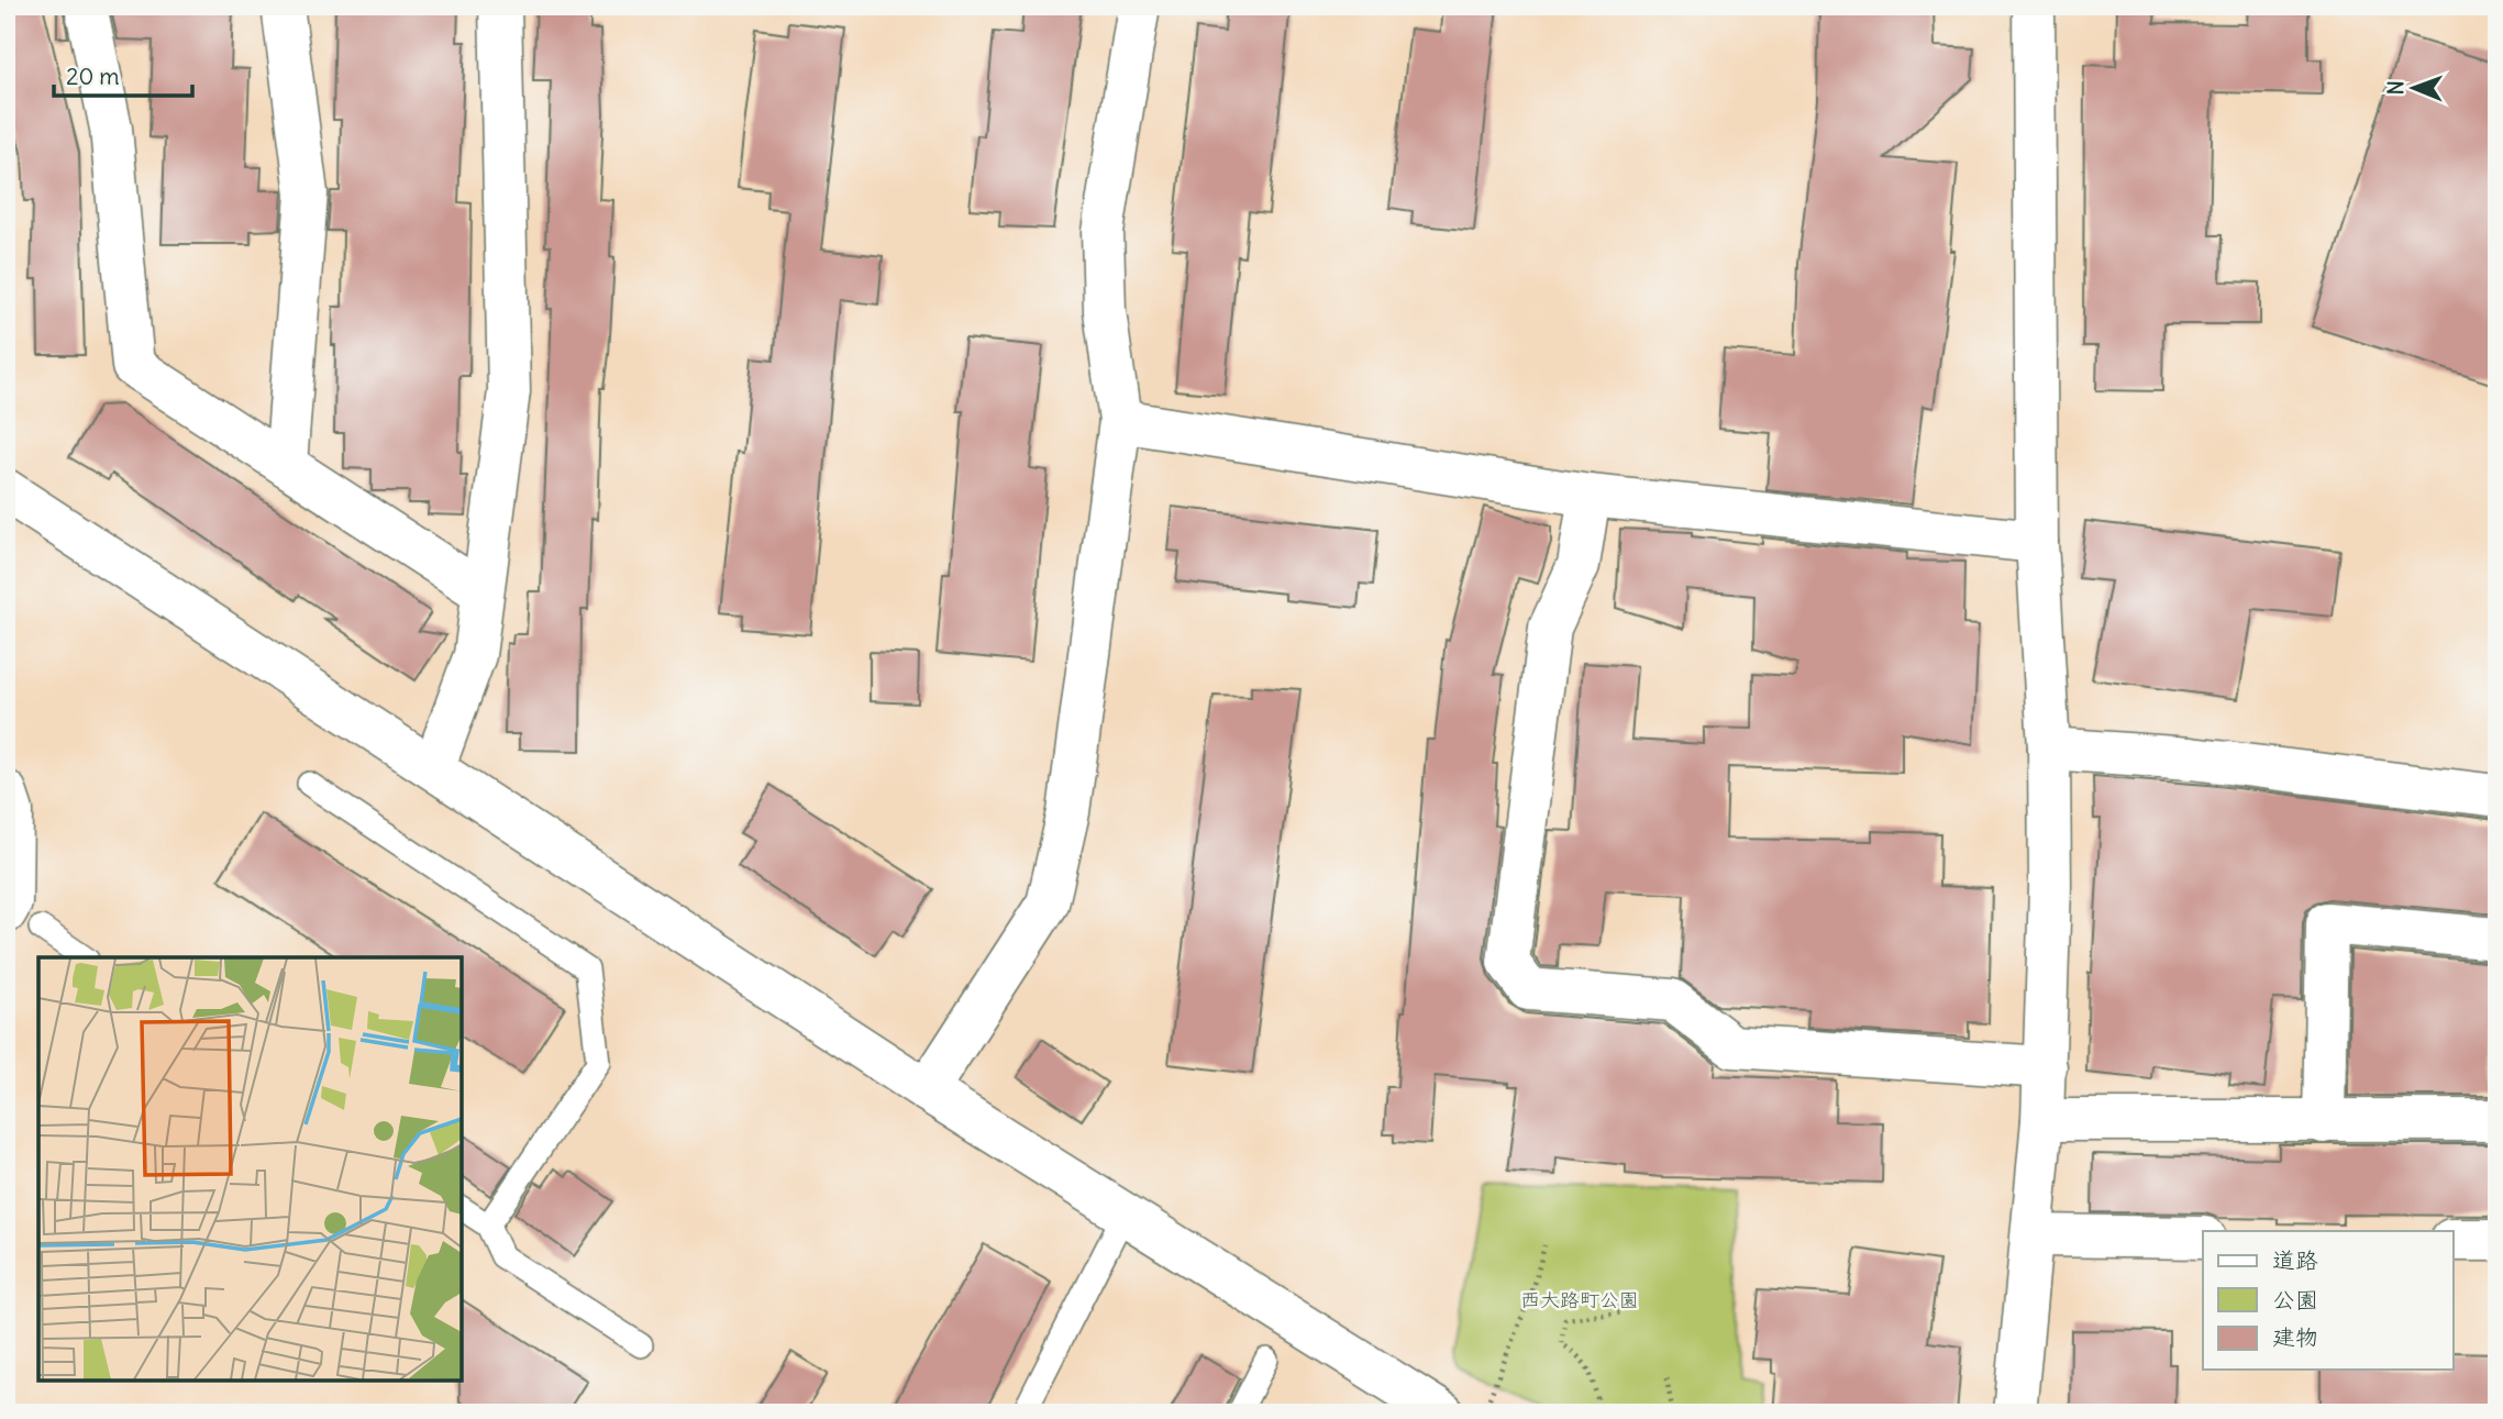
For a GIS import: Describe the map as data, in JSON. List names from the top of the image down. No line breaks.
{"parks":["西大路町公園"],"legend":["道路","公園","建物"],"scale_bar":"20 m","north":"left"}
